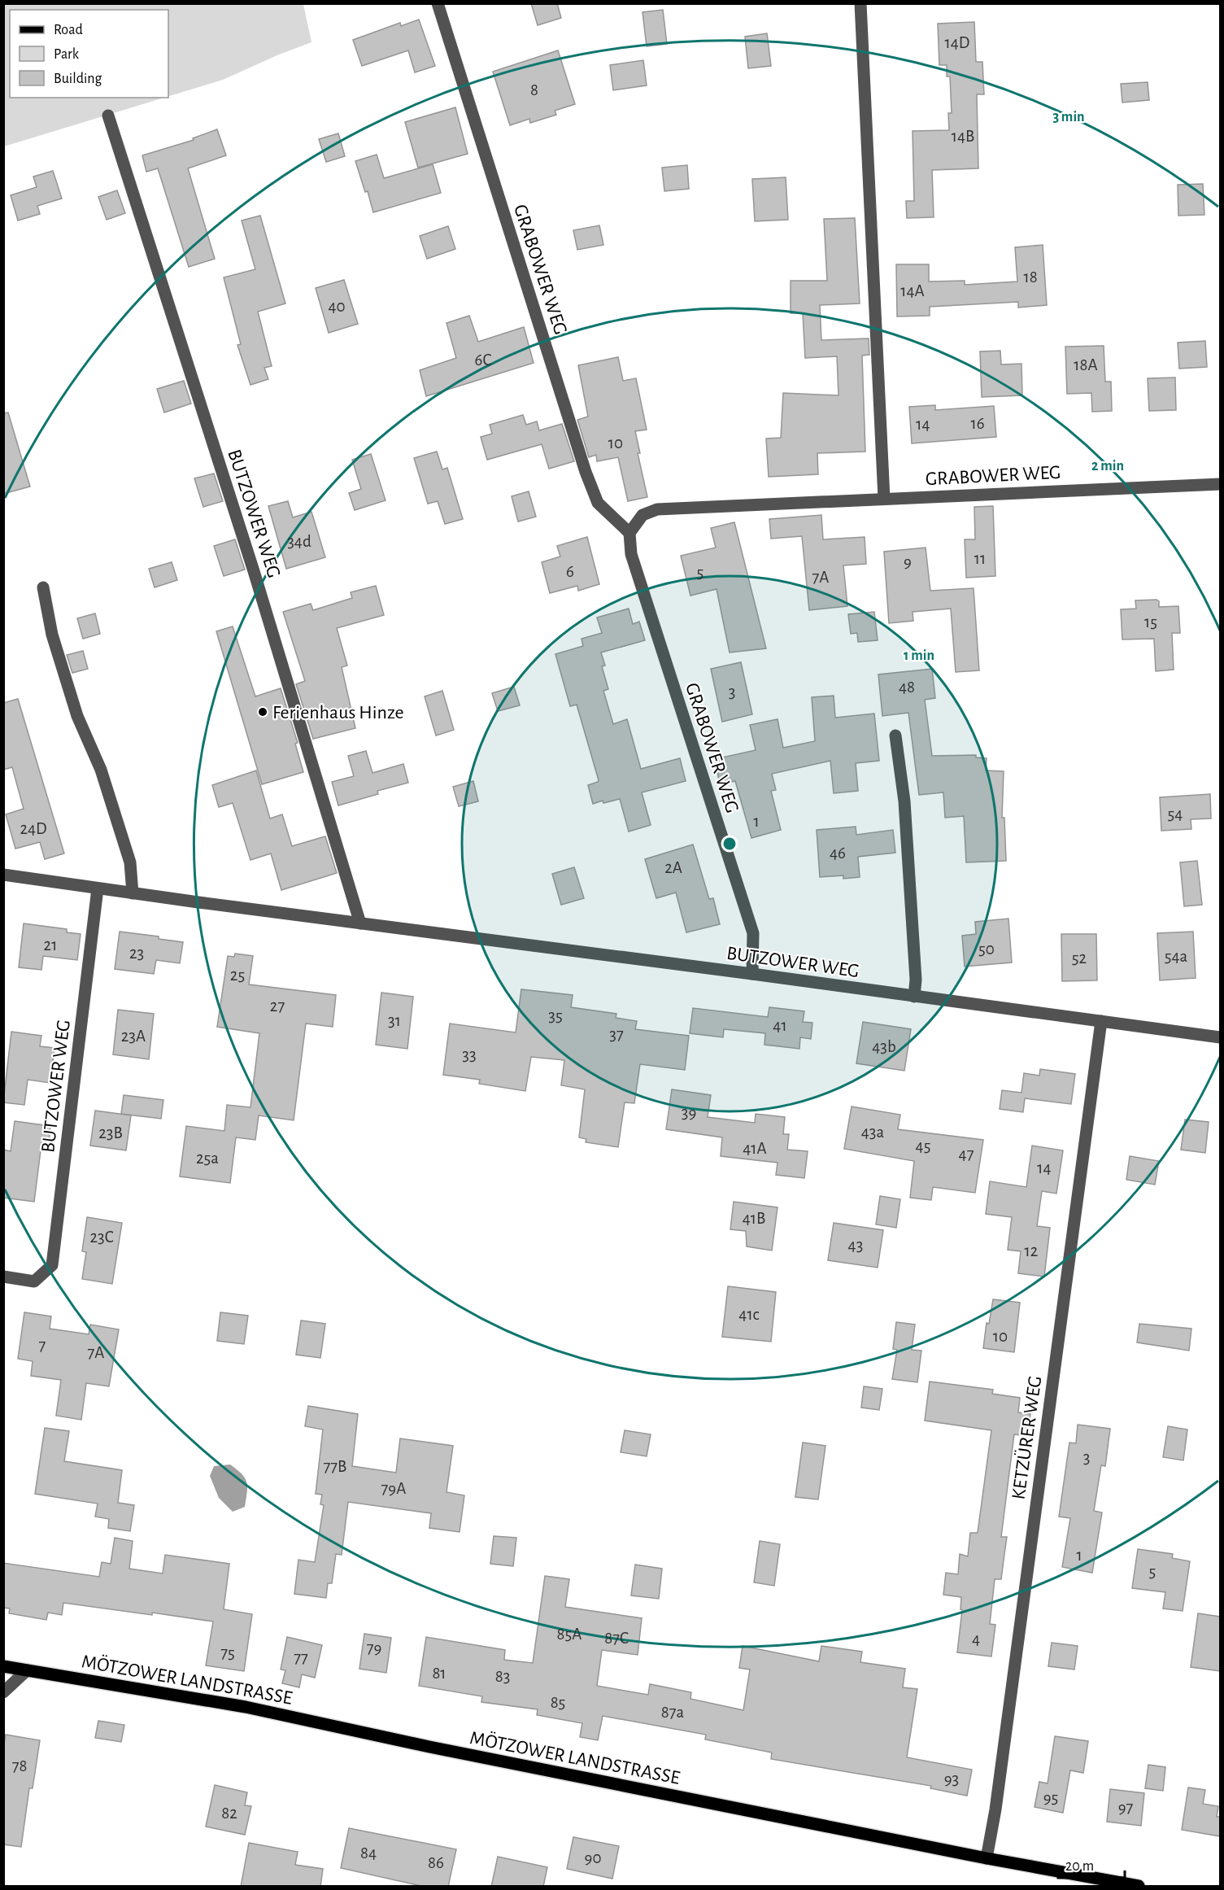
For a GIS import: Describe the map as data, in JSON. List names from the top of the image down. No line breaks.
{"streets":{"main road":["MÖTZOWER LANDSTRASSE"],"street":["GRABOWER WEG","BUTZOWER WEG","KETZÜRER WEG"]},"crossings":[["GRABOWER WEG","BUTZOWER WEG"],["BUTZOWER WEG","KETZÜRER WEG"],["KETZÜRER WEG","MÖTZOWER LANDSTRASSE"]],"places":["Ferienhaus Hinze"],"house_numbers":["14D","8","14B","18","14A","40","6C","18A","16","14","10","34d","11","9","6","5","7A","15","48","3","54","1","24D","46","2A","21","50","23","54a","52","25","27","35","31","41","37","23A","43b","33","39","43a","23B","45","41A","47","25a","14","41B","23C","43","12","41c","10","7","7A","3","77B","79A","1","5","85A","87C","4","79","75","77","81","83","85","87a","78","93","95","97","82","84","90","86"],"legend":["Road","Park","Building"],"scale_bar":"20 m","rings":["3 min","2 min","1 min"]}
